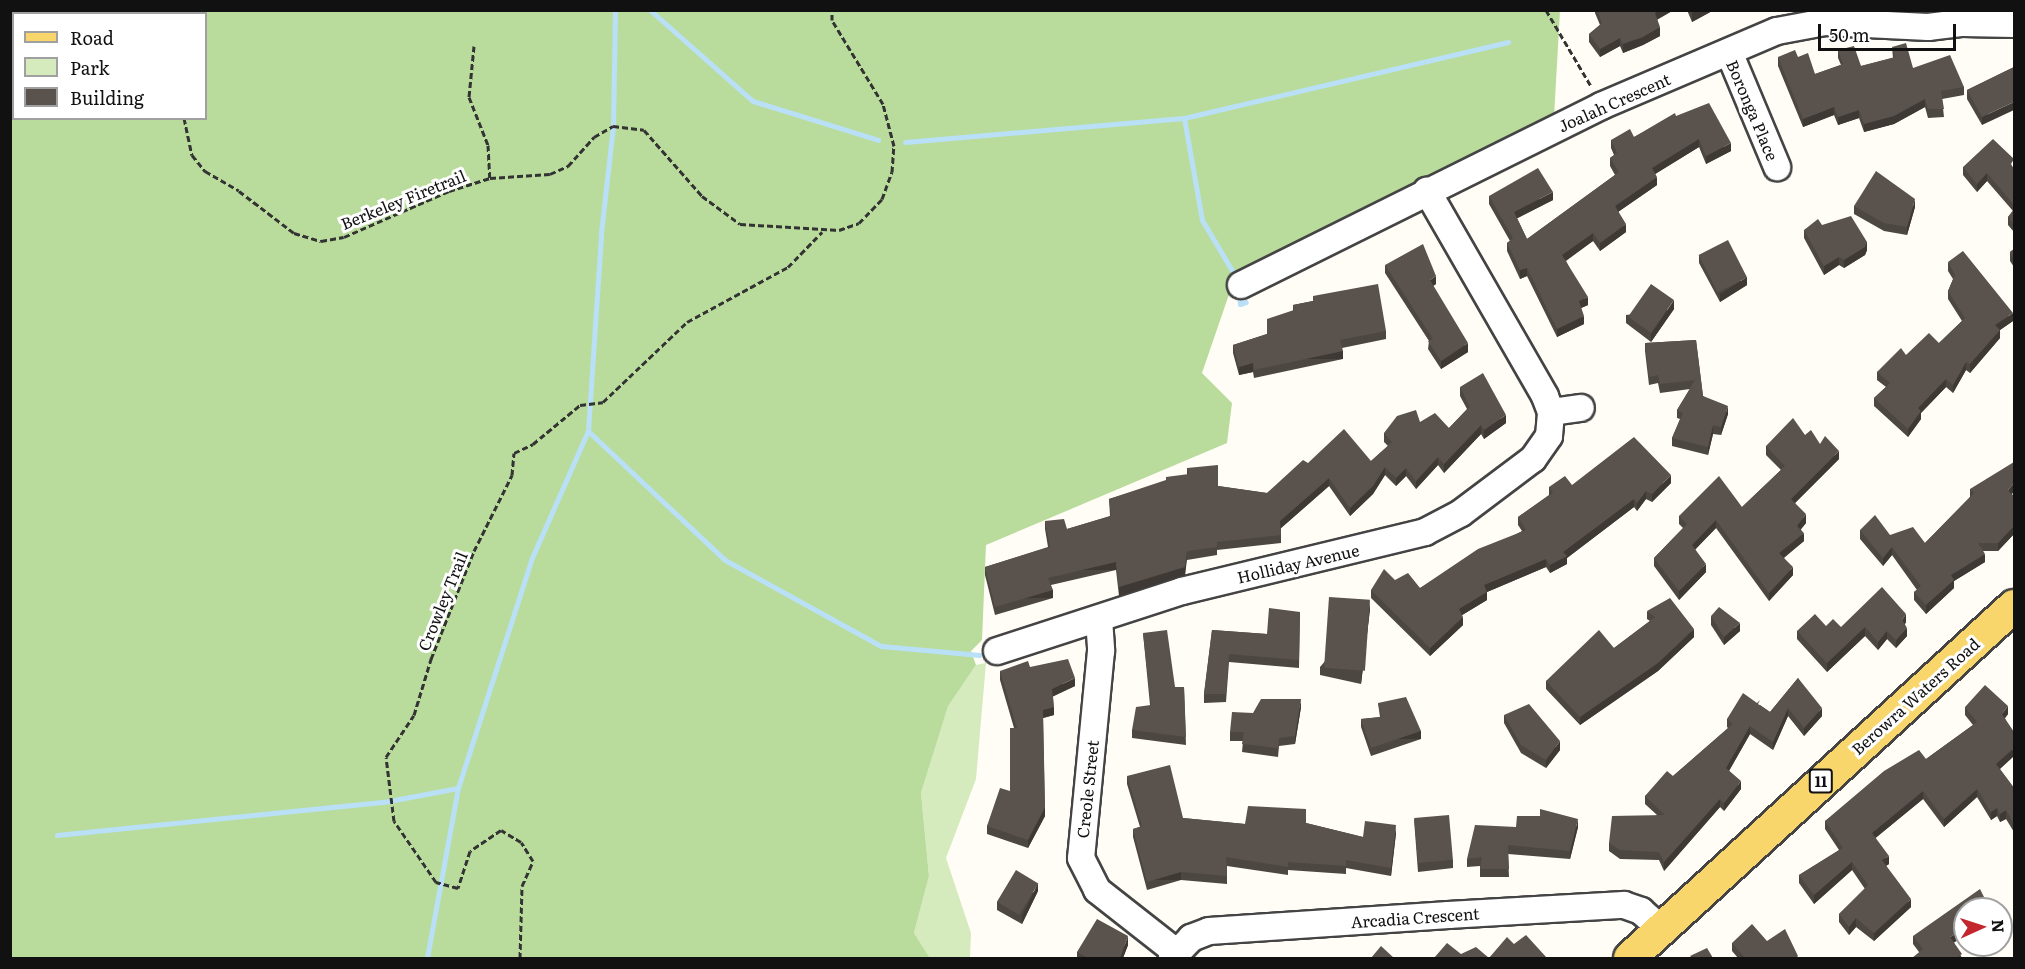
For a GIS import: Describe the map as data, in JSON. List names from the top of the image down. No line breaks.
{"streets":{"main road":["Berowra Waters Road","11"],"street":["Joalah Crescent","Boronga Place","Holliday Avenue","Creole Street","Arcadia Crescent"],"path":["Berkeley Firetrail","Crowley Trail"]},"crossings":[["Joalah Crescent","Boronga Place"],["Berkeley Firetrail","Crowley Trail"],["Holliday Avenue","Creole Street"],["Berowra Waters Road","Arcadia Crescent"],["Creole Street","Arcadia Crescent"]],"legend":["Road","Park","Building"],"scale_bar":"50 m","north":"right"}
